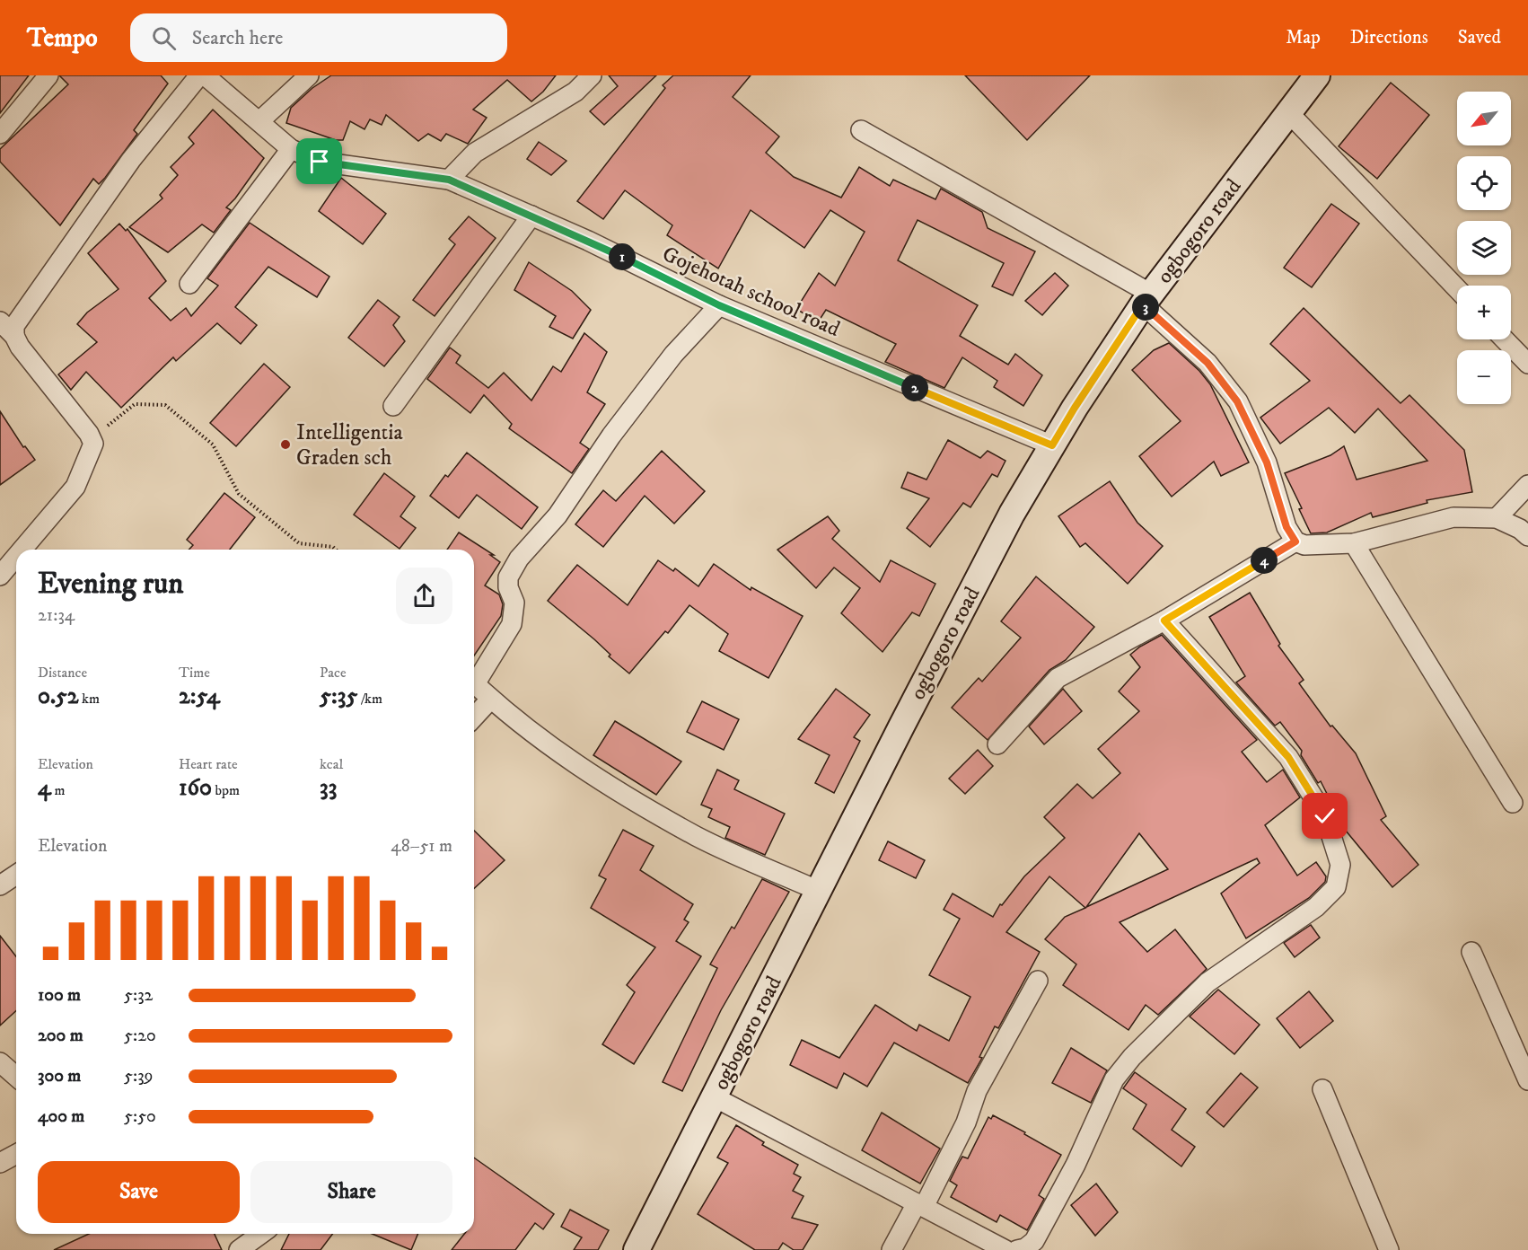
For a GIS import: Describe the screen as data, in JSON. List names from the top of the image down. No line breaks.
{"streets":{"street":["ogbogoro road","Gojehotah school road"]},"crossings":[["ogbogoro road","Gojehotah school road"]],"places":["Intelligentia Graden sch"],"north":"bottom left","page":{"header":"Tempo","search":"Search here","nav":["Map","Directions","Saved"],"map_buttons":["+","−"],"pins":["1","3","2","4"],"heading":["Evening run","21:34"],"stats":[["Distance","0.52 km"],["Time","2:54"],["Pace","5:35 /km"],["Elevation","4 m"],["Heart rate","160 bpm"],["kcal","33"]],"chart":["Elevation","48–51 m"],"list":[{"name":"100 m","note":"5:32"},{"name":"200 m","note":"5:20"},{"name":"300 m","note":"5:39"},{"name":"400 m","note":"5:50"}],"buttons":["Save","Share"]}}
